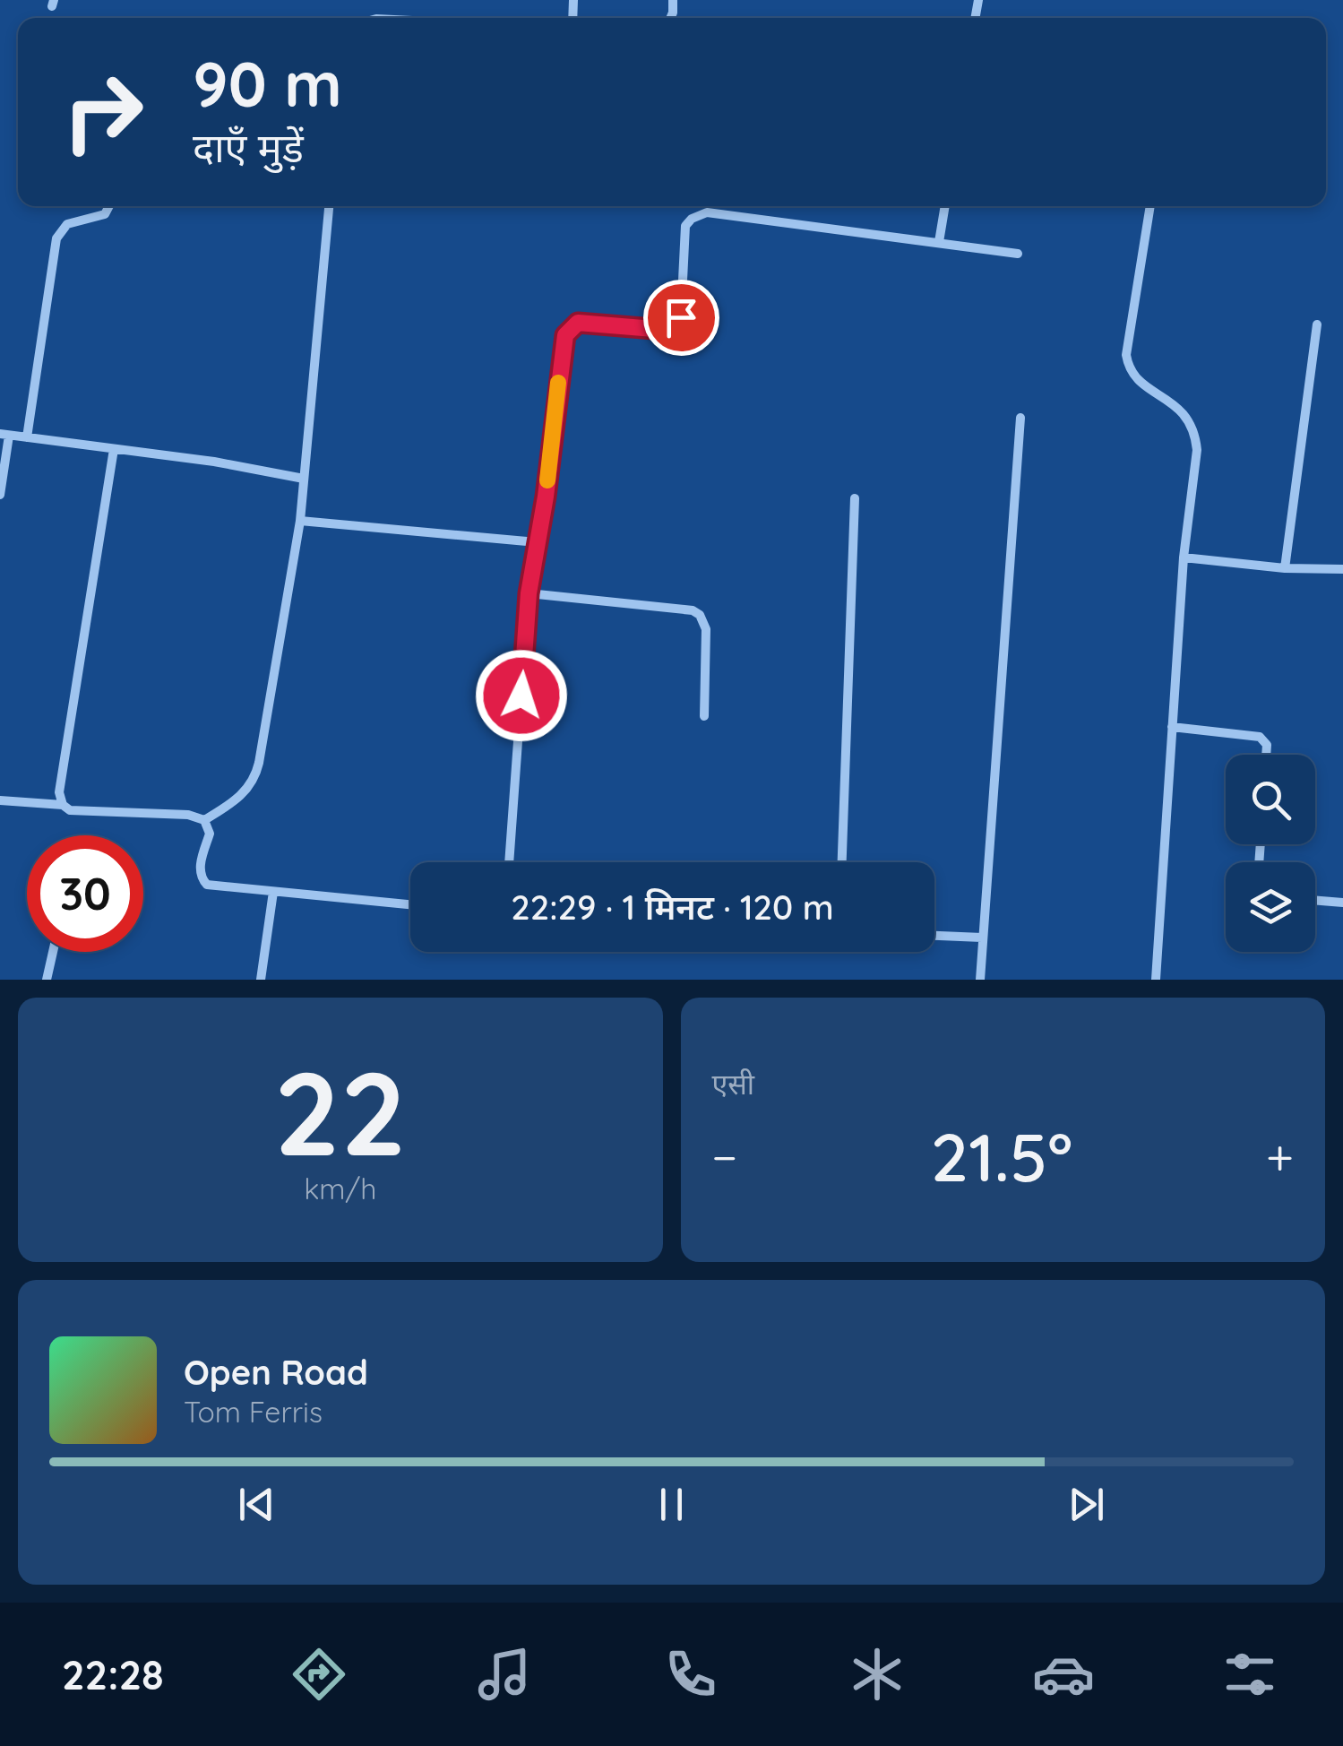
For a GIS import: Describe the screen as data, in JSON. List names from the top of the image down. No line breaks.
{"page":{"turn":["90 m","दाएँ मुड़ें"],"limit":"30","trip":"22:29 · 1 मिनट · 120 m","tile":[["22","km/h"],"एसी"],"heat":["−","21.5°","+"],"song":["Open Road","Tom Ferris"],"tabs":"22:28"}}
